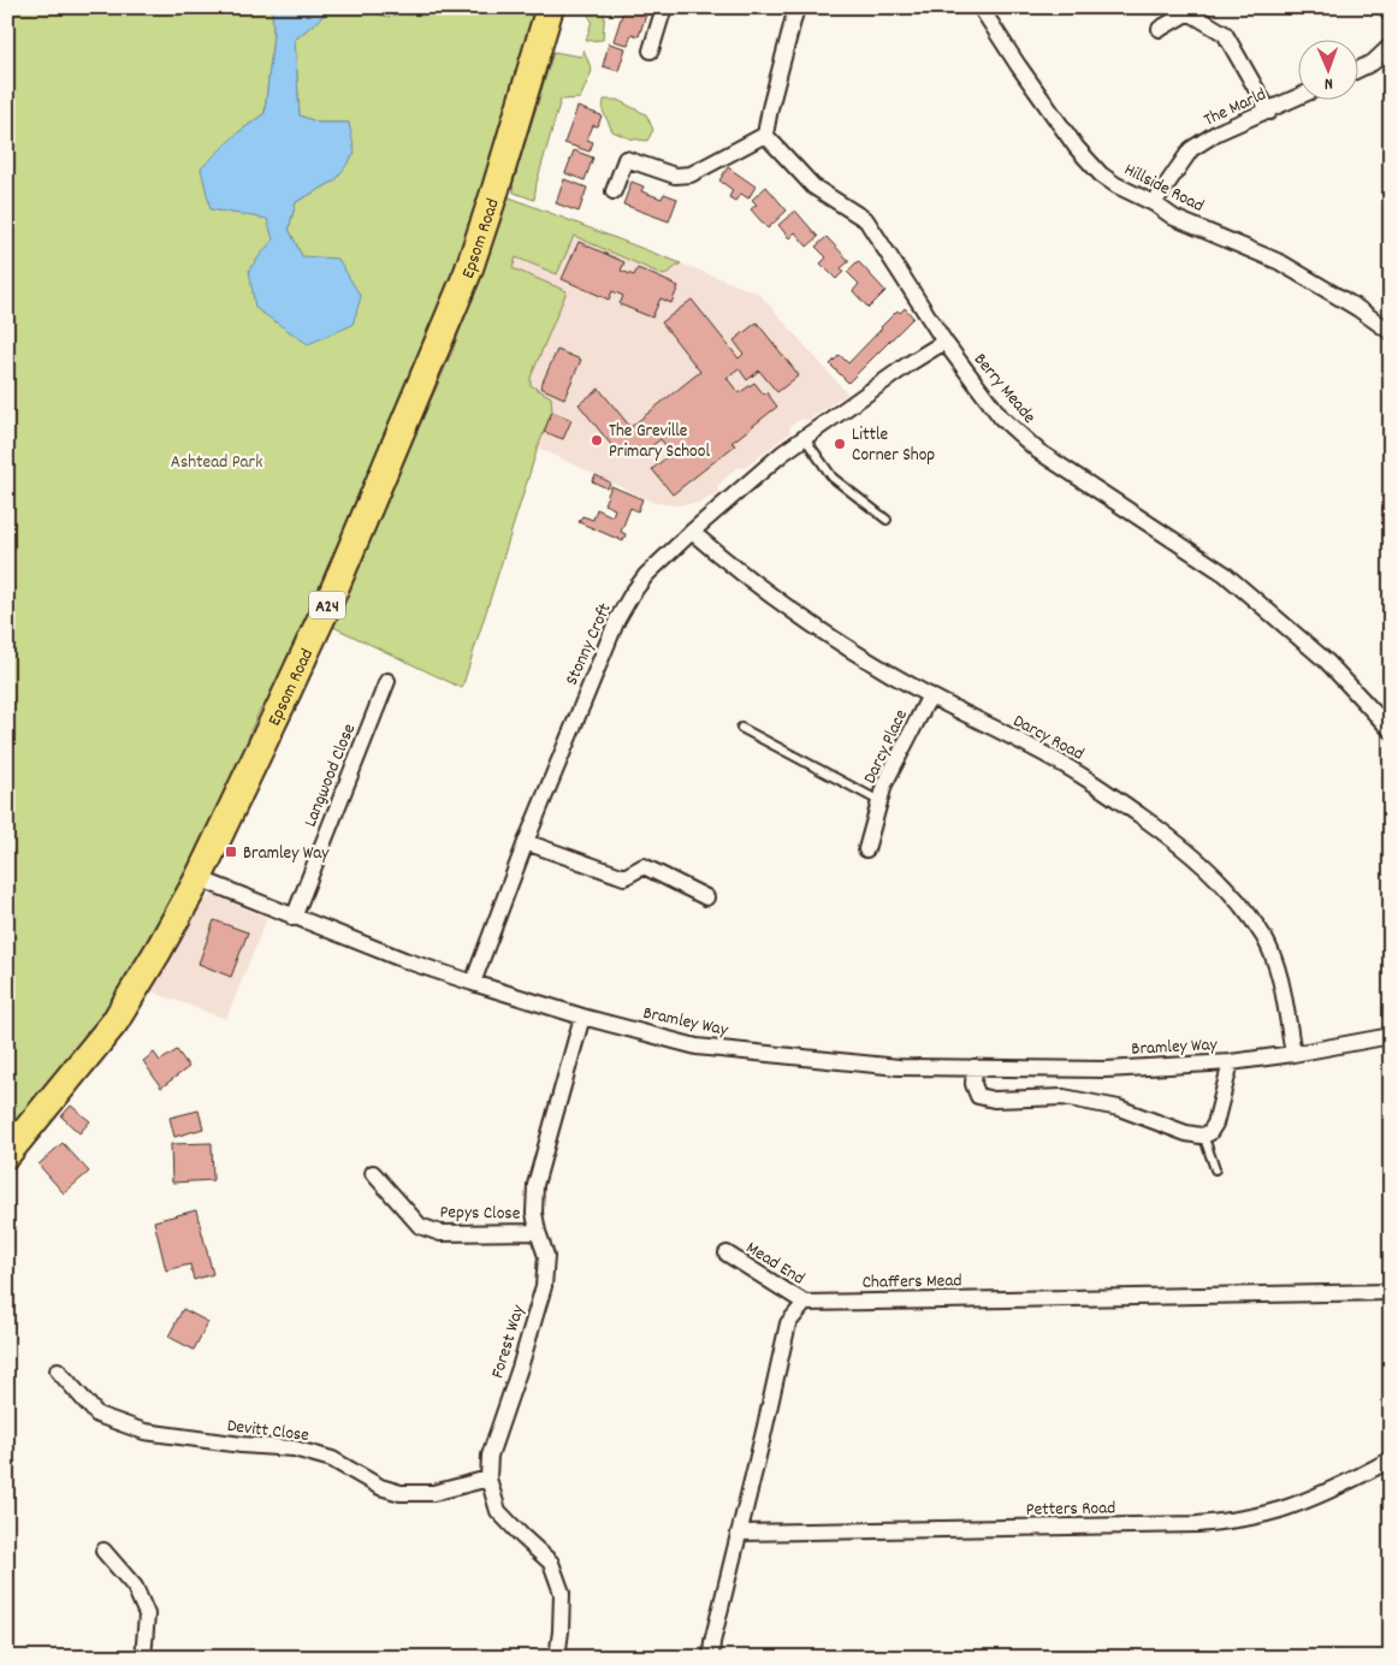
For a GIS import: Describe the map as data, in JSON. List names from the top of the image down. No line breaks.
{"streets":{"highway":["Epsom Road","A24"],"street":["The Marld","Hillside Road","Berry Meade","Stonny Croft","Darcy Road","Darcy Place","Langwood Close","Bramley Way","Pepys Close","Mead End","Chaffers Mead","Forest Way","Devitt Close","Petters Road"]},"crossings":[["The Marld","Hillside Road"],["Epsom Road","Bramley Way"],["Berry Meade","Stonny Croft"],["Stonny Croft","Darcy Road"],["Stonny Croft","Bramley Way"],["Darcy Road","Darcy Place"],["Darcy Road","Bramley Way"],["Langwood Close","Bramley Way"],["Bramley Way","Forest Way"],["Pepys Close","Forest Way"],["Mead End","Chaffers Mead"],["Forest Way","Devitt Close"]],"parks":["Ashtead Park"],"places":{"other":["The Greville Primary School","Little Corner Shop"],"transit":["Bramley Way"]},"north":"bottom"}
